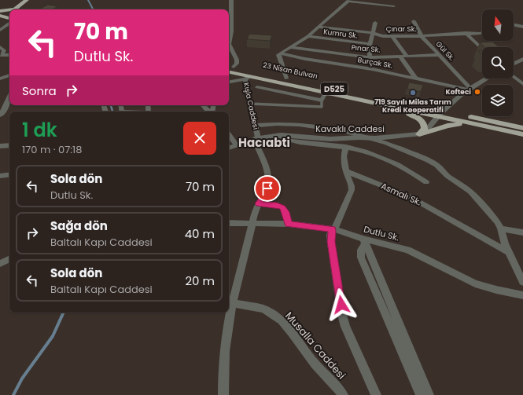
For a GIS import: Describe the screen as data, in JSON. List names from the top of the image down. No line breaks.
{"streets":{"highway":["23 Nisan Bulvarı","D525"],"street":["Çınar Sk.","Kumru Sk.","Pınar Sk.","Gül Sk.","Burçak Sk.","Kışla Caddesi","Kavaklı Caddesi","Asmalı Sk.","Dutlu Sk.","Musalla Caddesi"]},"crossings":[["Çınar Sk.","Gül Sk."],["Pınar Sk.","Gül Sk."],["Gül Sk.","Burçak Sk."],["23 Nisan Bulvarı","D525"],["23 Nisan Bulvarı","Kışla Caddesi"],["Kışla Caddesi","Kavaklı Caddesi"]],"districts":["Hacıabti"],"places":["Kofteci","719 Sayılı Milas Tarım Kredi Kooperatifi"],"north":"top","page":{"turn":["70 m","Dutlu Sk."],"then":"Sonra","heading":["1 dk","170 m · 07:18"],"list":[{"name":"Sola dön","note":"Dutlu Sk.","value":"70 m"},{"name":"Sağa dön","note":"Baltalı Kapı Caddesi","value":"40 m"},{"name":"Sola dön","note":"Baltalı Kapı Caddesi","value":"20 m"}]}}
